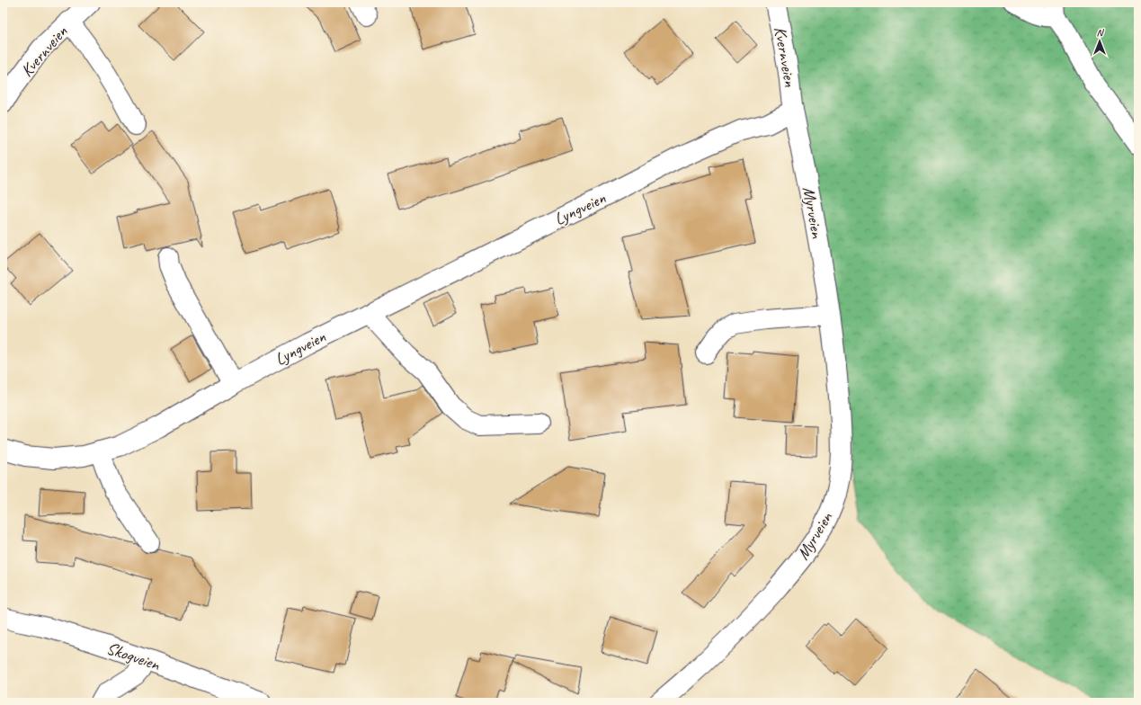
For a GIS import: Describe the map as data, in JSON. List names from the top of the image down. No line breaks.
{"streets":{"street":["Kvernveien","Lyngveien","Myrveien","Skogveien"]},"crossings":[["Kvernveien","Lyngveien"],["Kvernveien","Myrveien"],["Lyngveien","Myrveien"]],"north":"top"}
